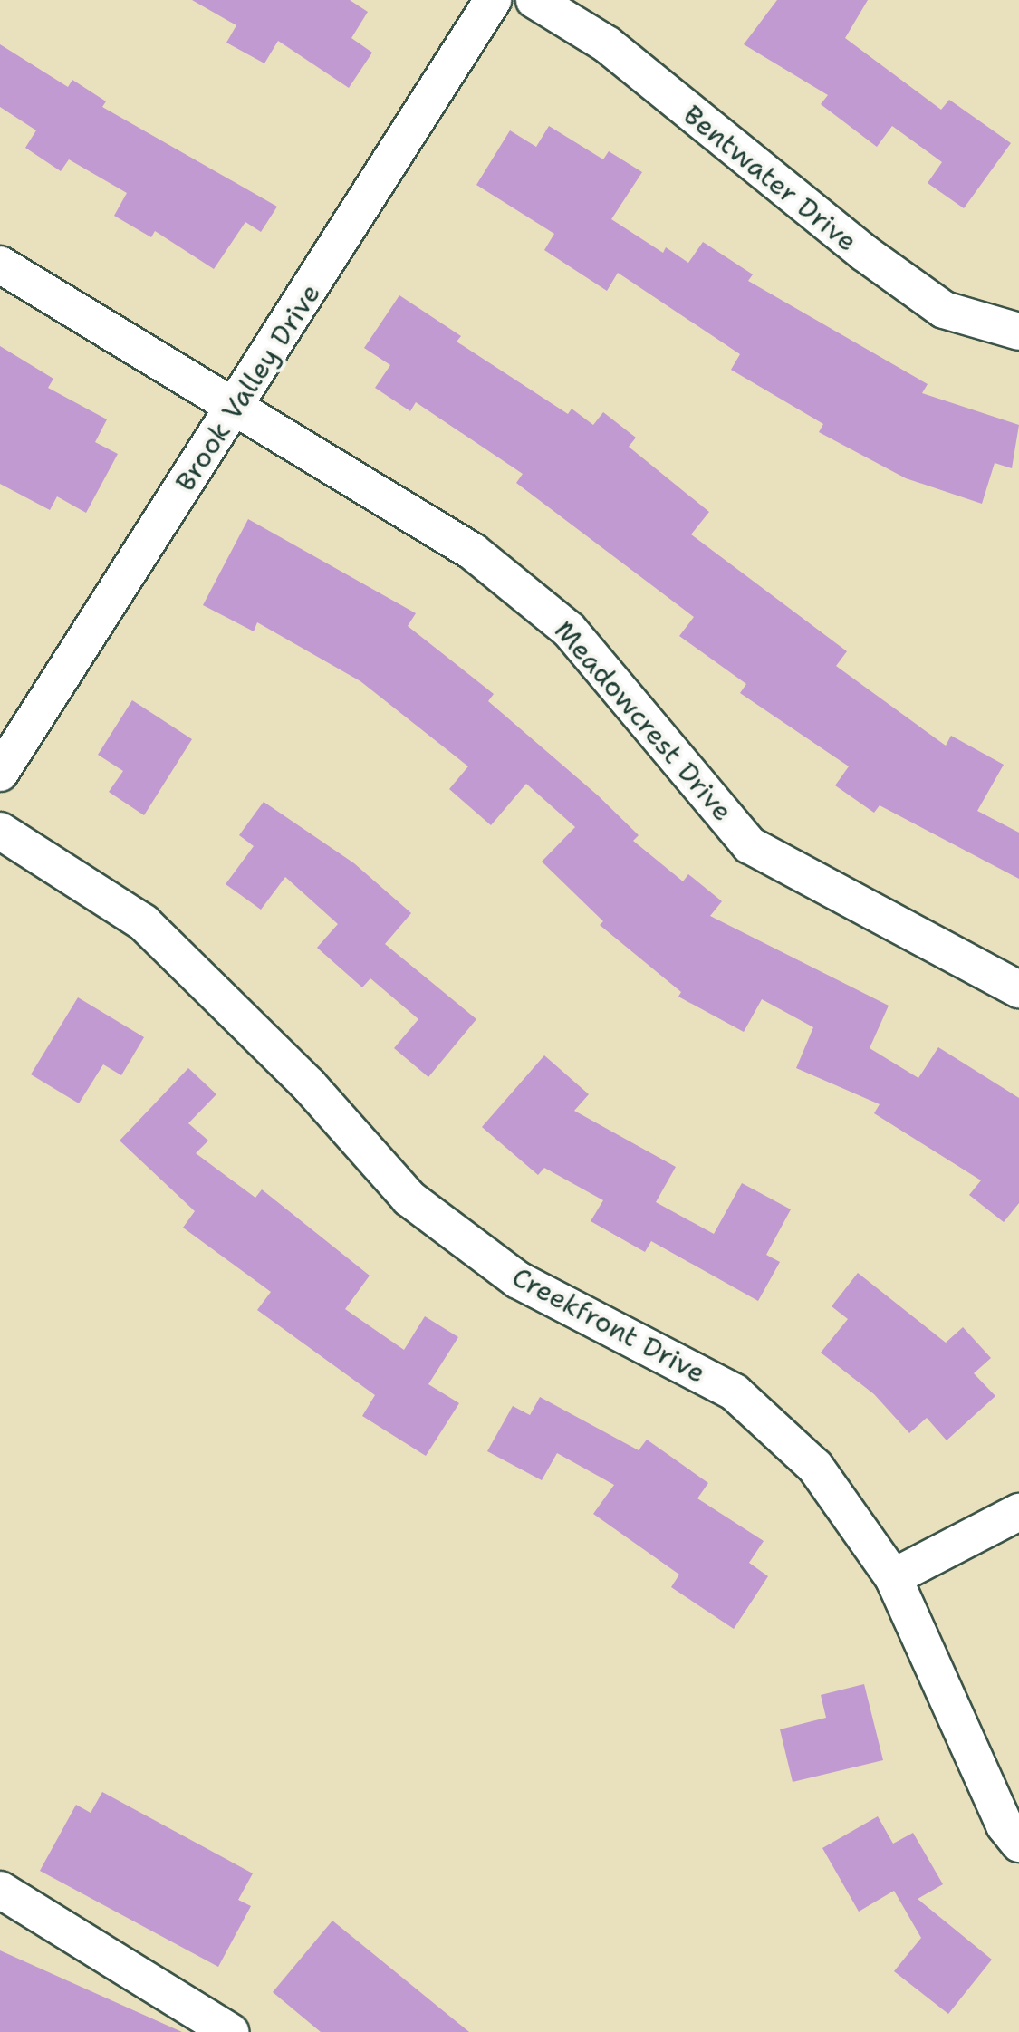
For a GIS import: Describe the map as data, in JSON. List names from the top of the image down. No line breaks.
{"streets":{"street":["Bentwater Drive","Brook Valley Drive","Meadowcrest Drive","Creekfront Drive"]},"crossings":[["Brook Valley Drive","Meadowcrest Drive"]]}
